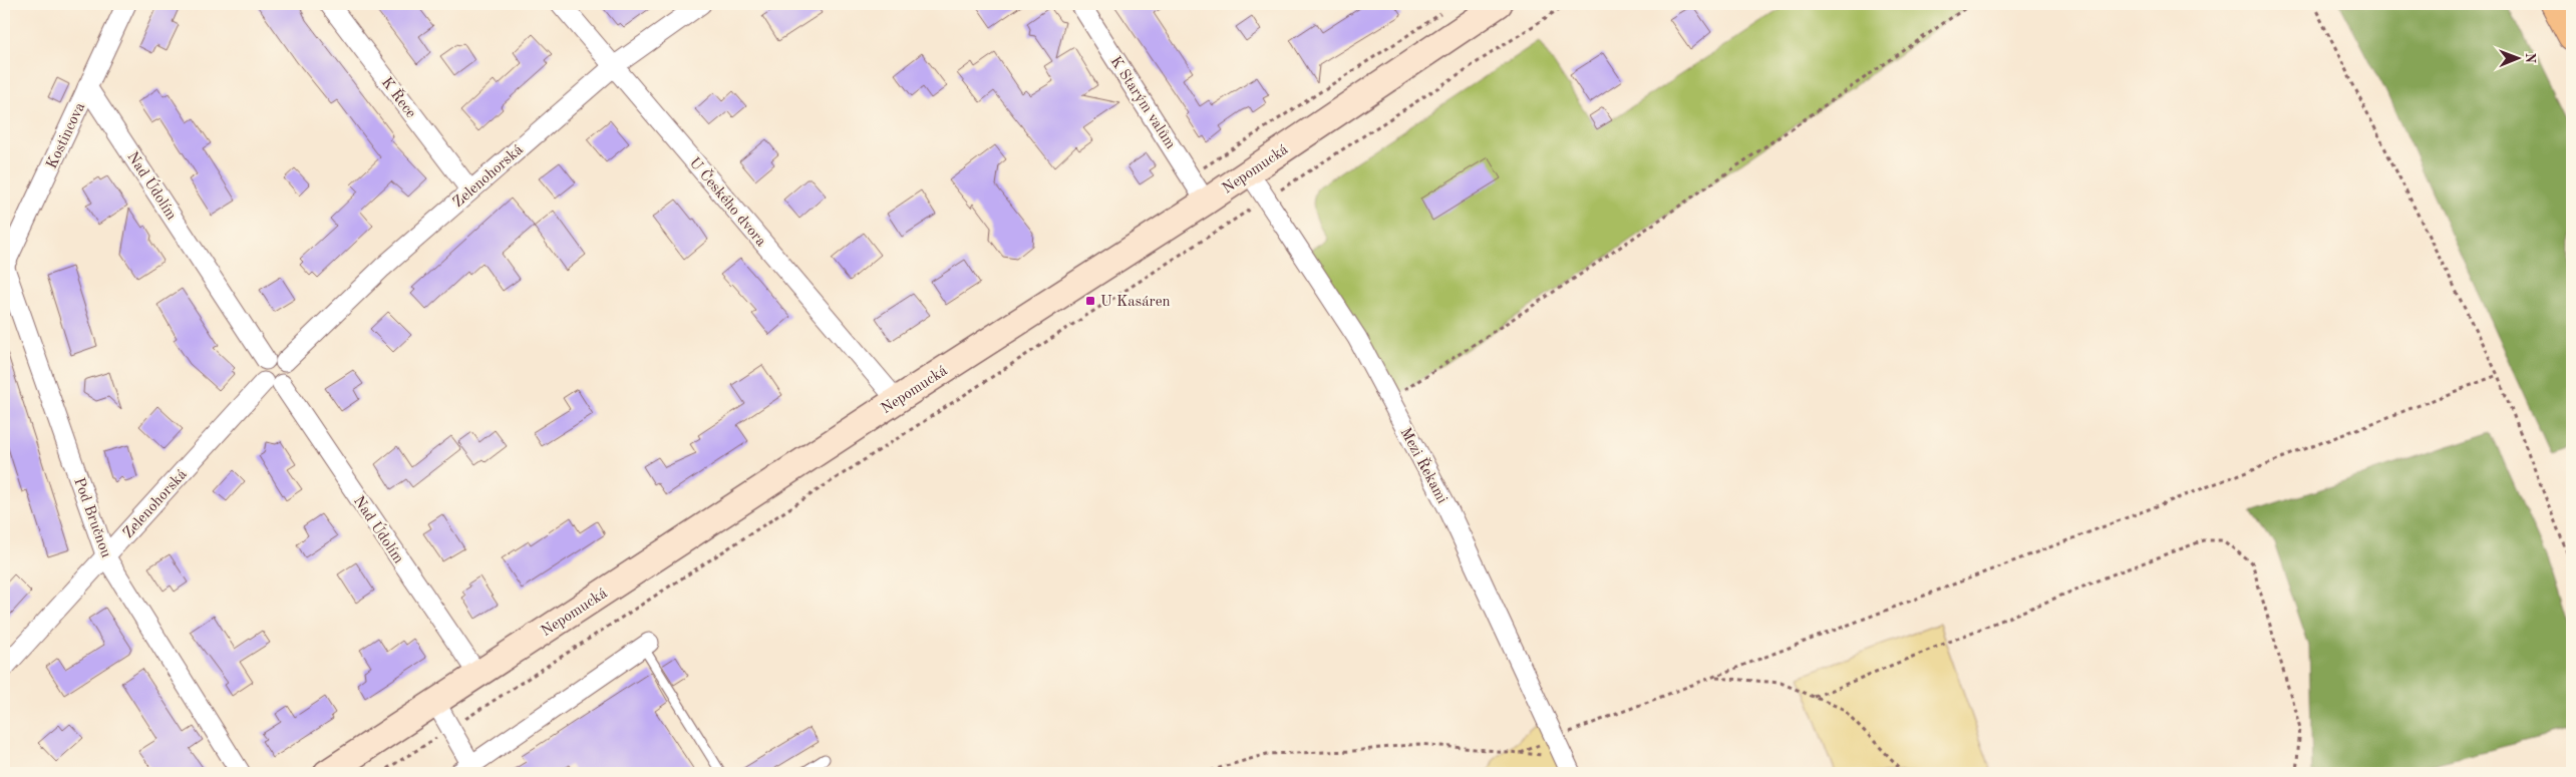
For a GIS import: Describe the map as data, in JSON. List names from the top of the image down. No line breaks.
{"streets":{"street":["K Řece","K Starým valům","Kostincova","Nepomucká","Zelenohorská","Nad Údolím","U Českého dvora","Mezi Řekami","Pod Bručnou"]},"crossings":[["K Řece","Zelenohorská"],["K Starým valům","Nepomucká"],["Kostincova","Nad Údolím"],["Kostincova","Pod Bručnou"],["Nepomucká","Nad Údolím"],["Nepomucká","U Českého dvora"],["Nepomucká","Mezi Řekami"],["Zelenohorská","Nad Údolím"],["Zelenohorská","U Českého dvora"],["Zelenohorská","Pod Bručnou"]],"places":{"transit":["U Kasáren"]},"north":"right"}
